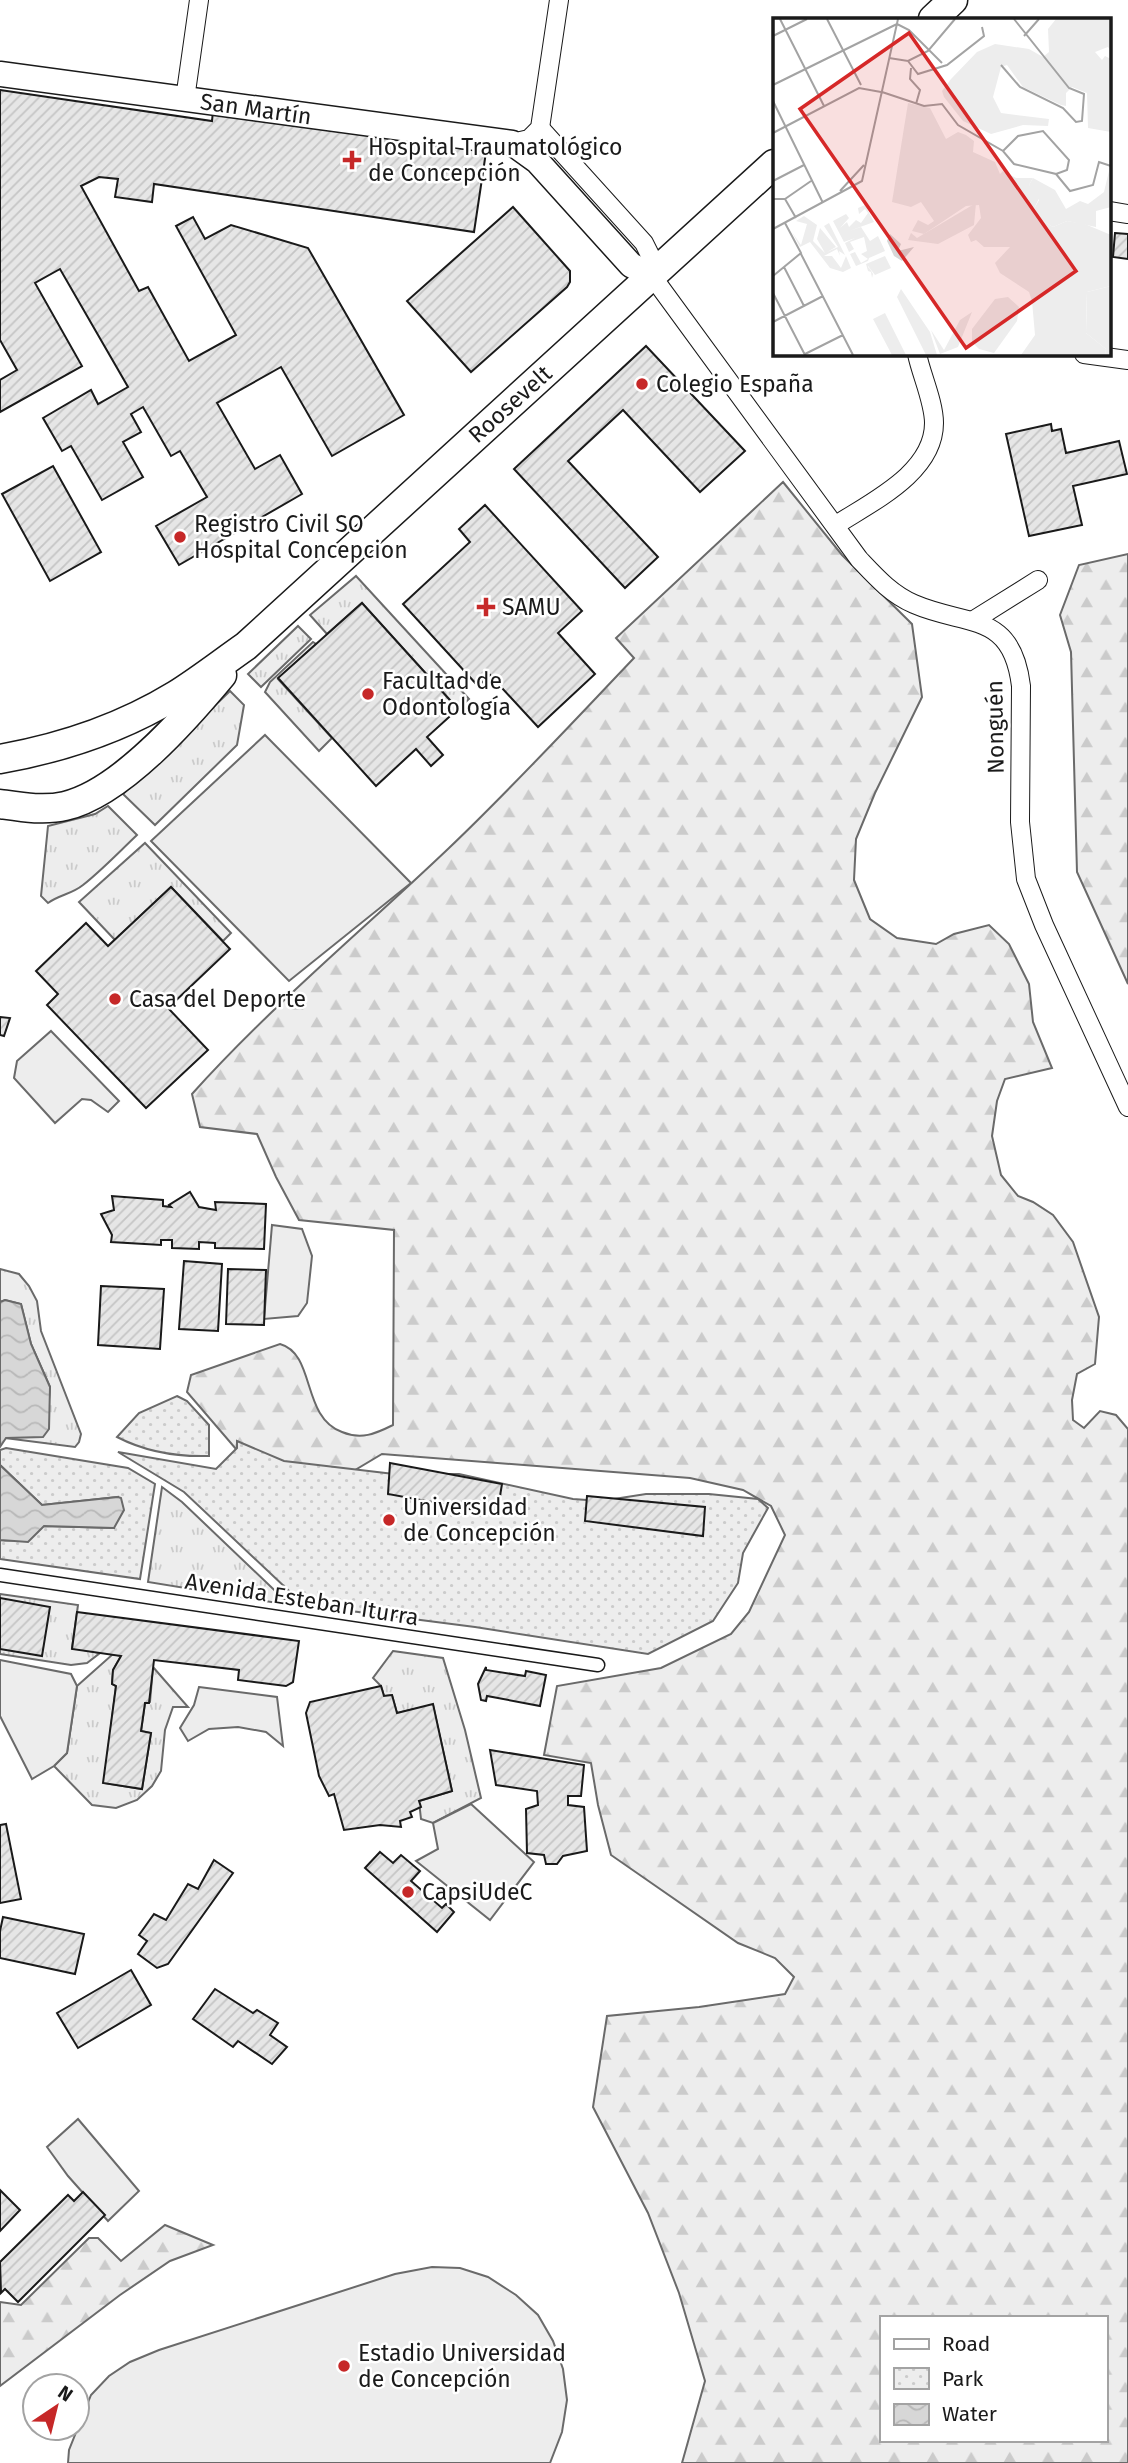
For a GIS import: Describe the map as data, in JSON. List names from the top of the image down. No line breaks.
{"streets":{"main road":["San Martín","Roosevelt"],"street":["Nonguén","Avenida Esteban Iturra"]},"crossings":[["Roosevelt","Nonguén"]],"places":{"health":["Hospital Traumatológico de Concepción","SAMU"],"other":["Colegio España","Registro Civil SO Hospital Concepcion","Facultad de Odontología","Casa del Deporte","Universidad de Concepción","CapsiUdeC","Estadio Universidad de Concepción"]},"legend":["Road","Park","Water"],"north":"top right"}
